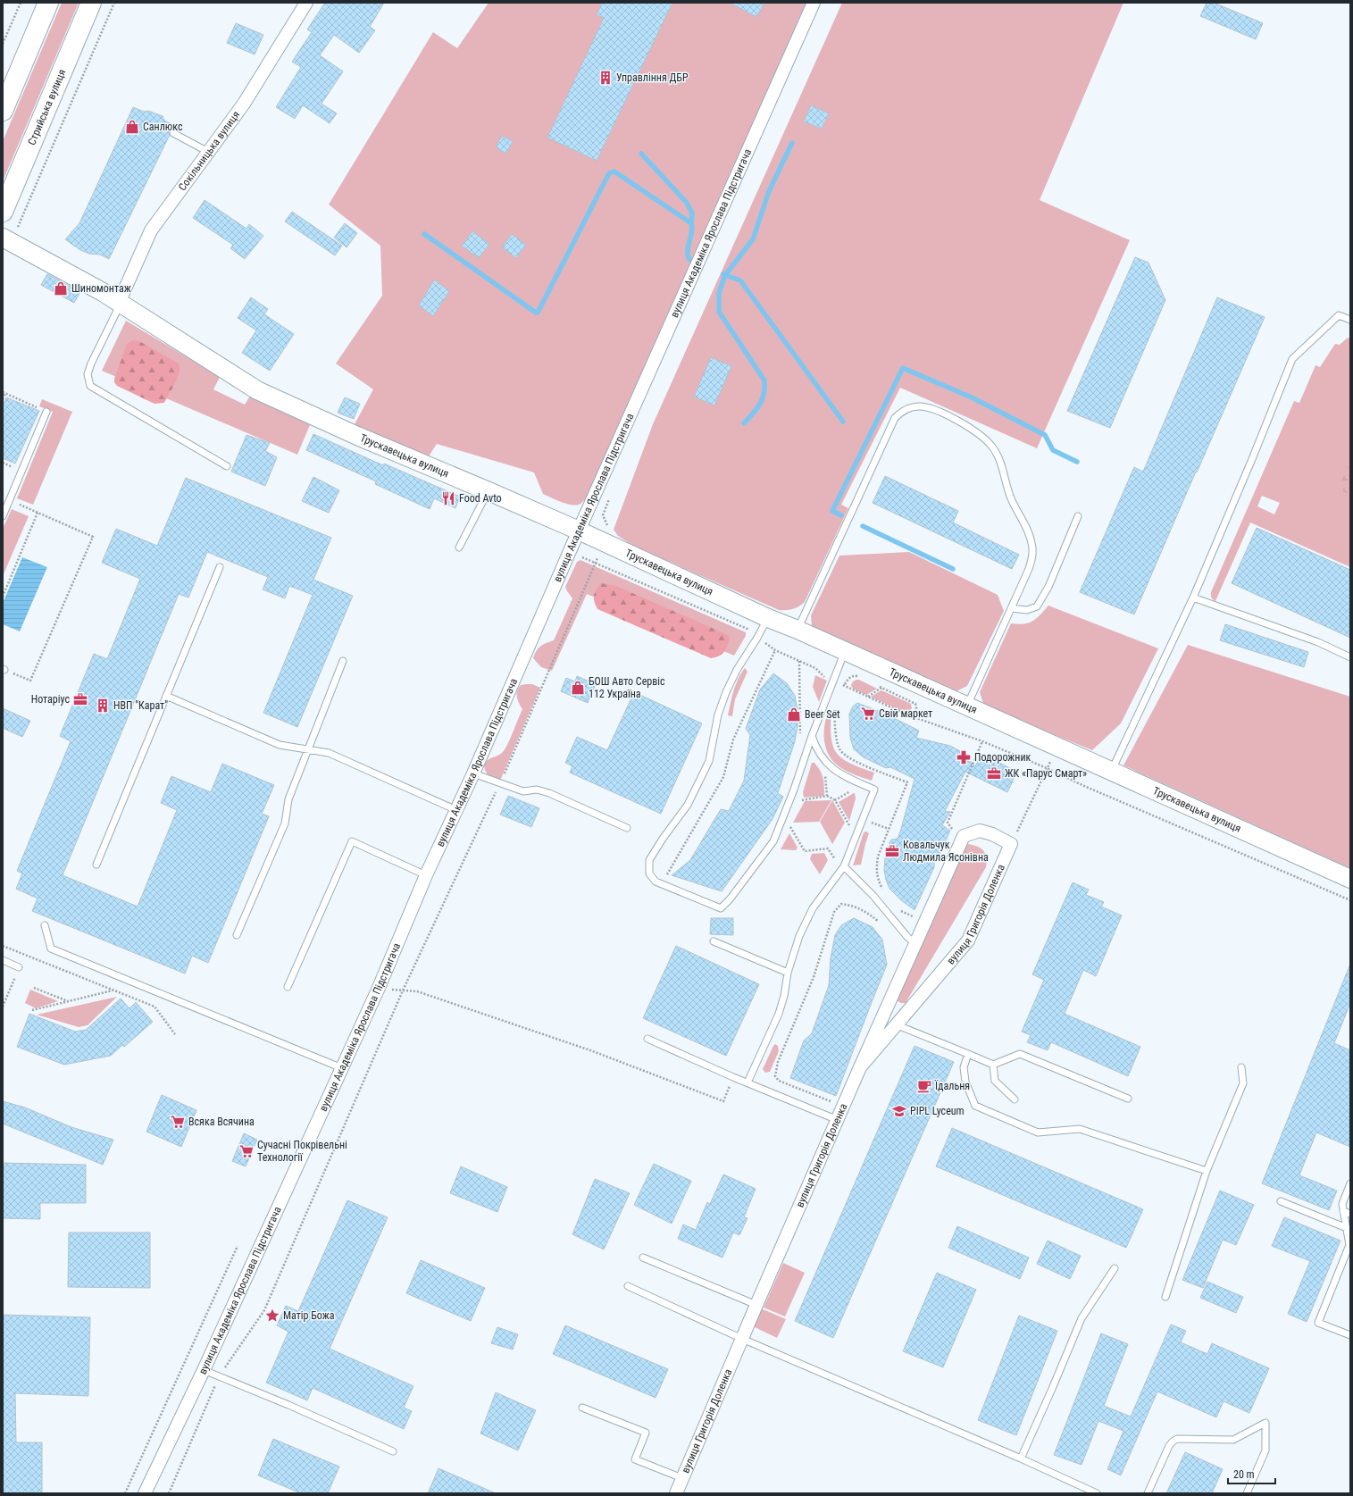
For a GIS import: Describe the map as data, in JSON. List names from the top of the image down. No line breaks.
{"streets":{"main road":["Стрийська вулиця"],"street":["Сокільницька вулиця","вулиця Академіка Ярослава Підстригача","Трускавецька вулиця","вулиця Григорія Доленка"]},"crossings":[["Сокільницька вулиця","Трускавецька вулиця"],["вулиця Академіка Ярослава Підстригача","Трускавецька вулиця"]],"places":{"building":["Управління ДБР","НВП \"Карат\""],"shop":["Санлюкс","Шиномонтаж","БОШ Авто Сервіс 112 Україна","Beer Set"],"restaurant":["Food Avto"],"office":["Нотаріус","ЖК «Парус Смарт»","Ковальчук Людмила Ясонівна"],"supermarket":["Свiй маркет","Всяка Всячина","Сучасні Покрівельні Технології"],"pharmacy":["Подорожник"],"cafe":["Їдальня"],"school or university":["PIPL Lyceum"],"place":["Матір Божа"]},"scale_bar":"20 m"}
